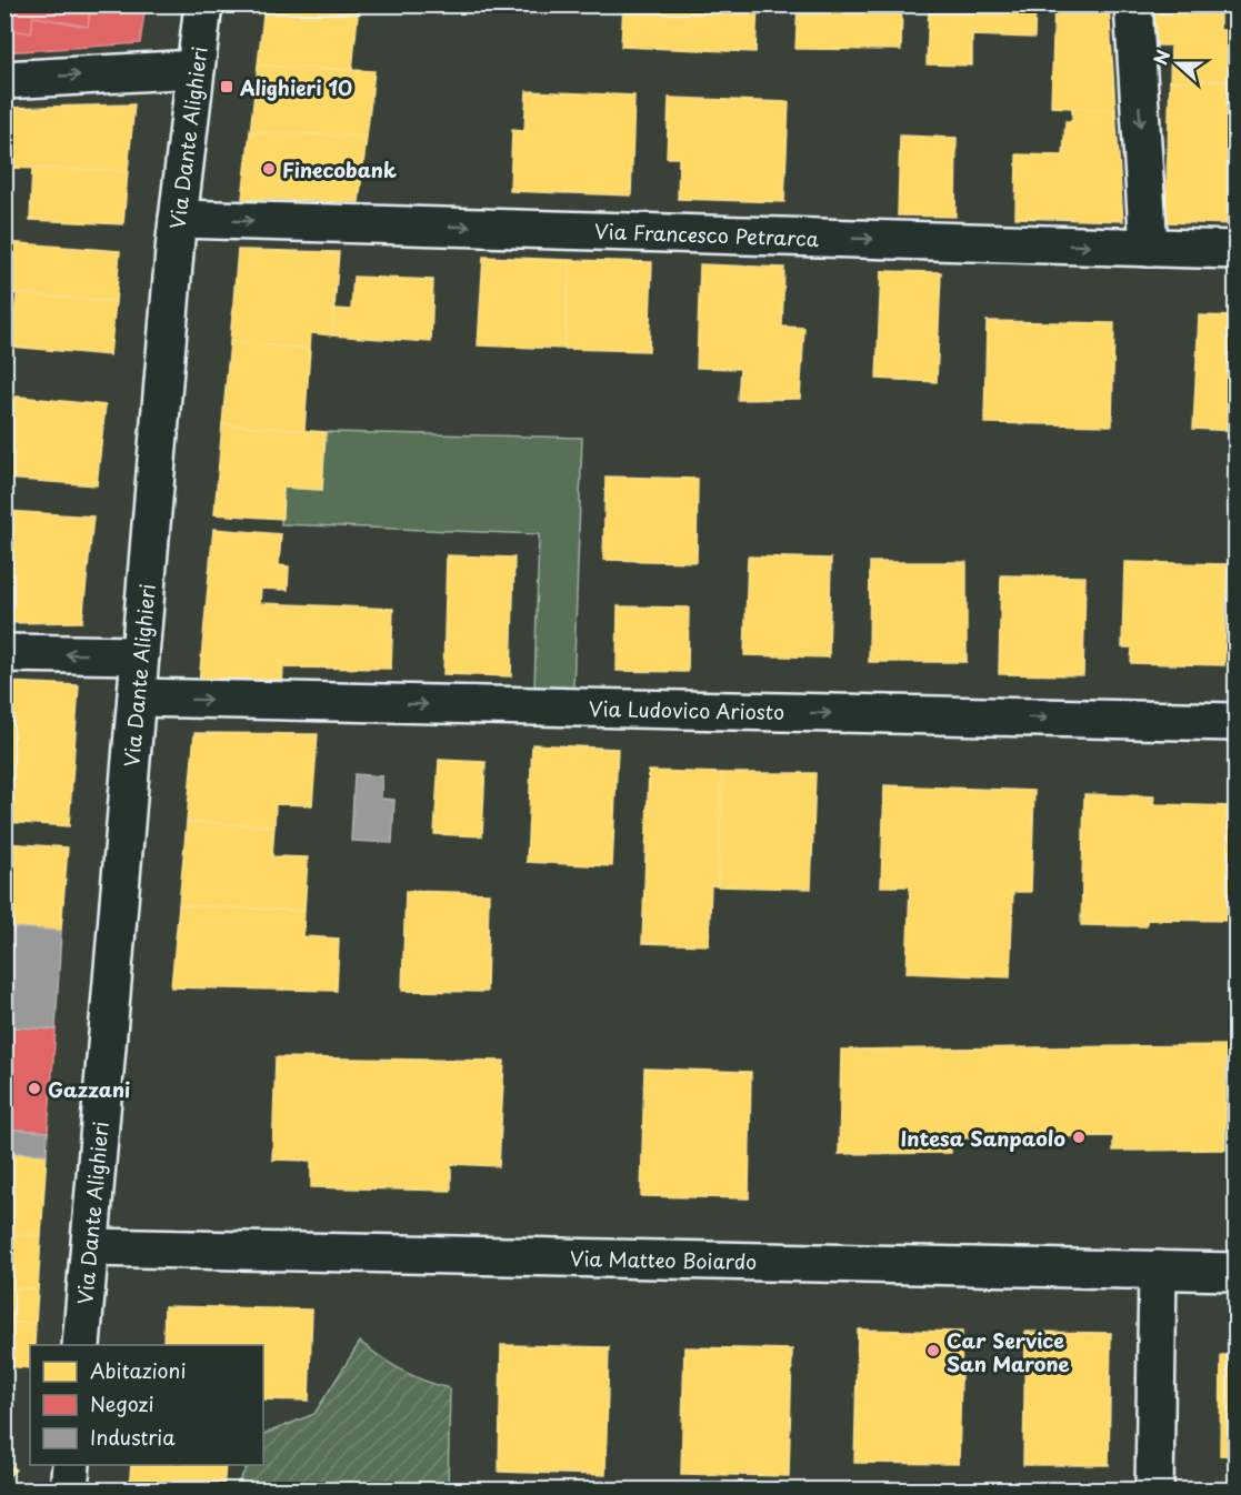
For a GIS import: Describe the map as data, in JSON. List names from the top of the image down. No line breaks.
{"streets":{"street":["Via Dante Alighieri","Via Francesco Petrarca","Via Ludovico Ariosto","Via Matteo Boiardo"]},"crossings":[["Via Dante Alighieri","Via Francesco Petrarca"],["Via Dante Alighieri","Via Ludovico Ariosto"],["Via Dante Alighieri","Via Matteo Boiardo"]],"one_way":["Via Francesco Petrarca","Via Ludovico Ariosto"],"places":{"transit":["Alighieri 10"],"other":["Finecobank","Gazzani","Intesa Sanpaolo","Car Service San Marone"]},"legend":["Abitazioni","Negozi","Industria"],"north":"left"}
